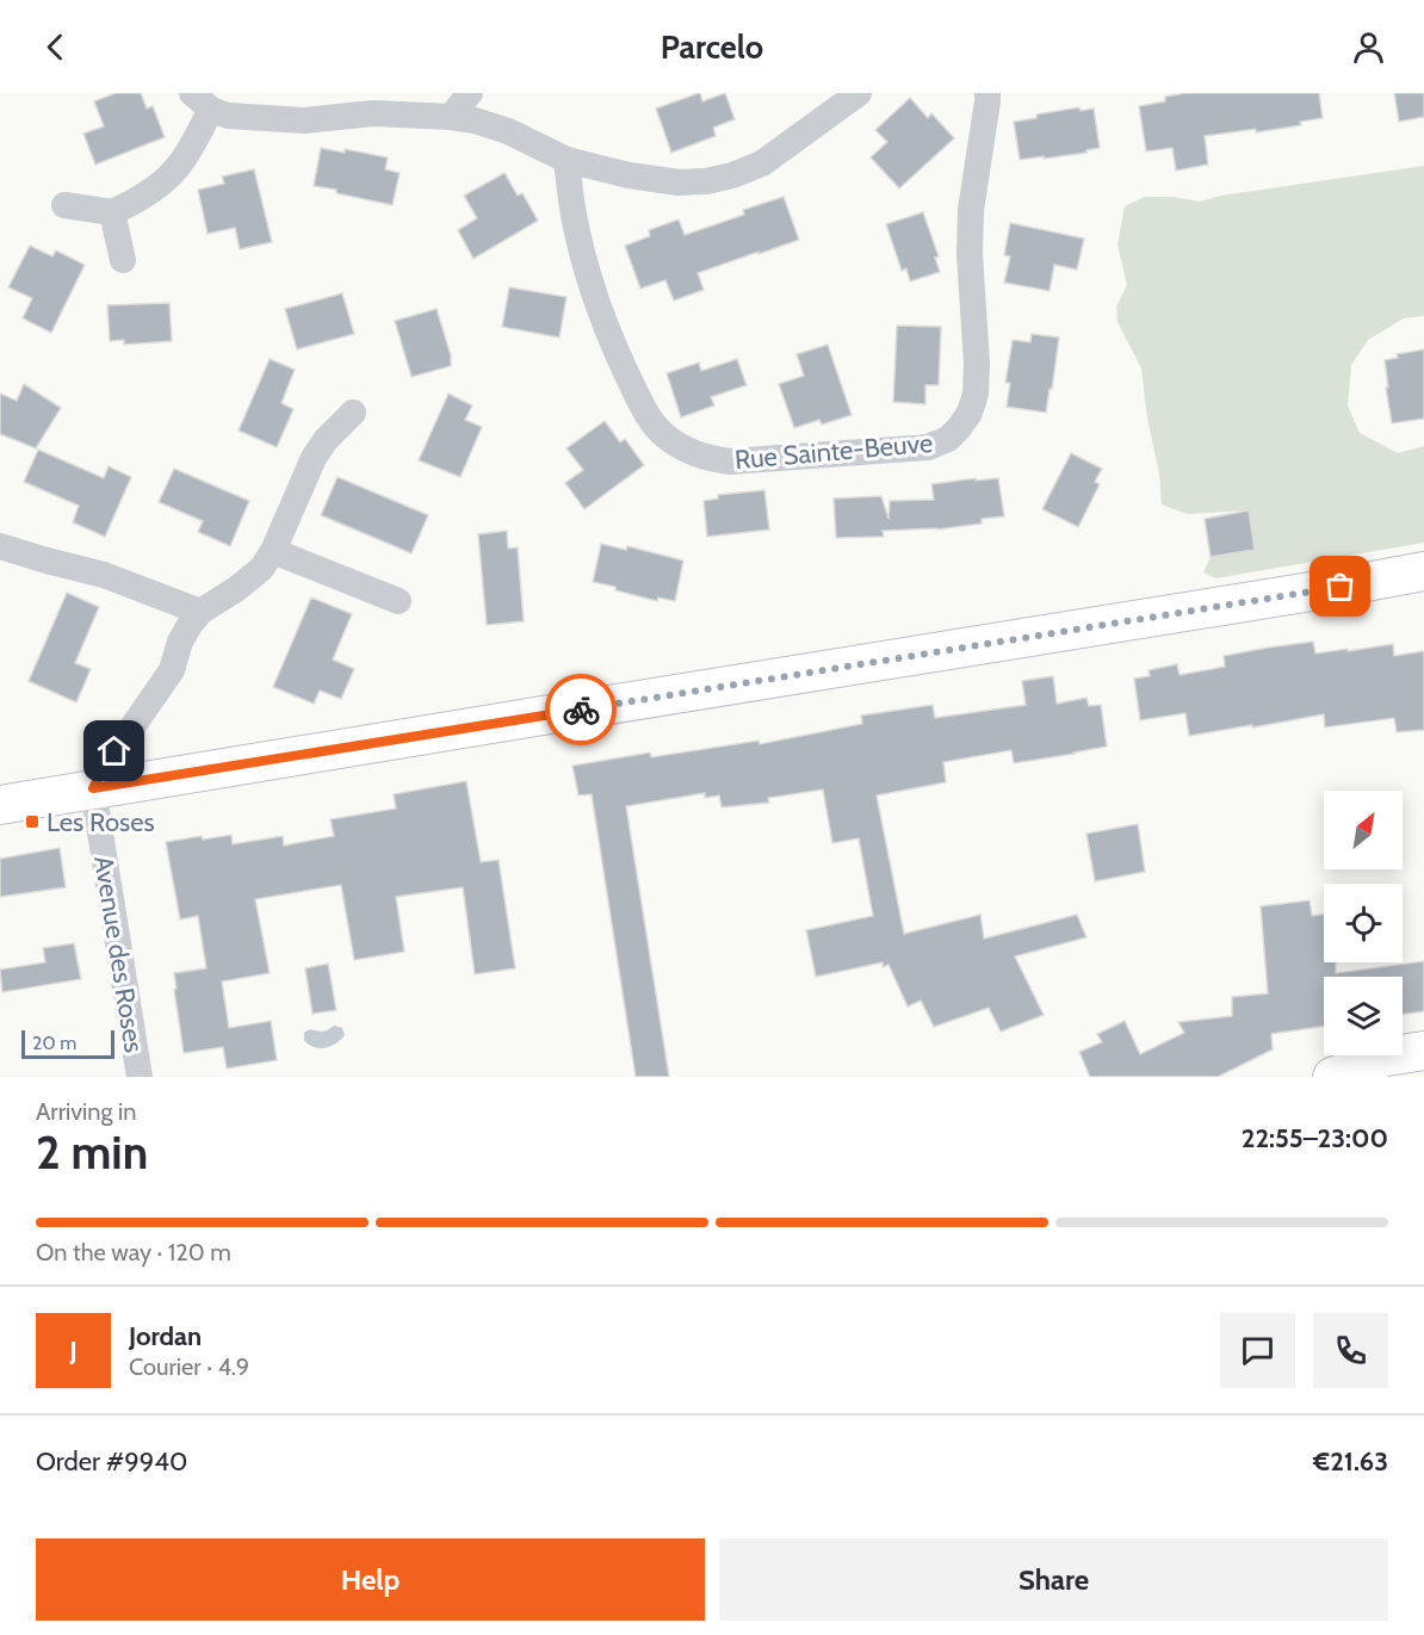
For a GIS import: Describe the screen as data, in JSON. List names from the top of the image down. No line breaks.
{"streets":{"street":["Rue Sainte-Beuve","Avenue des Roses"]},"places":{"transit":["Les Roses"]},"scale_bar":"20 m","north":"top right","page":{"header":"Parcelo","scale":"20 m","heading":["2 min","Arriving in","22:55–23:00"],"panel":["Jordan","Courier · 4.9","Order #9940","€21.63"],"bar":"On the way · 120 m","round":"J","buttons":["Help","Share"]}}
